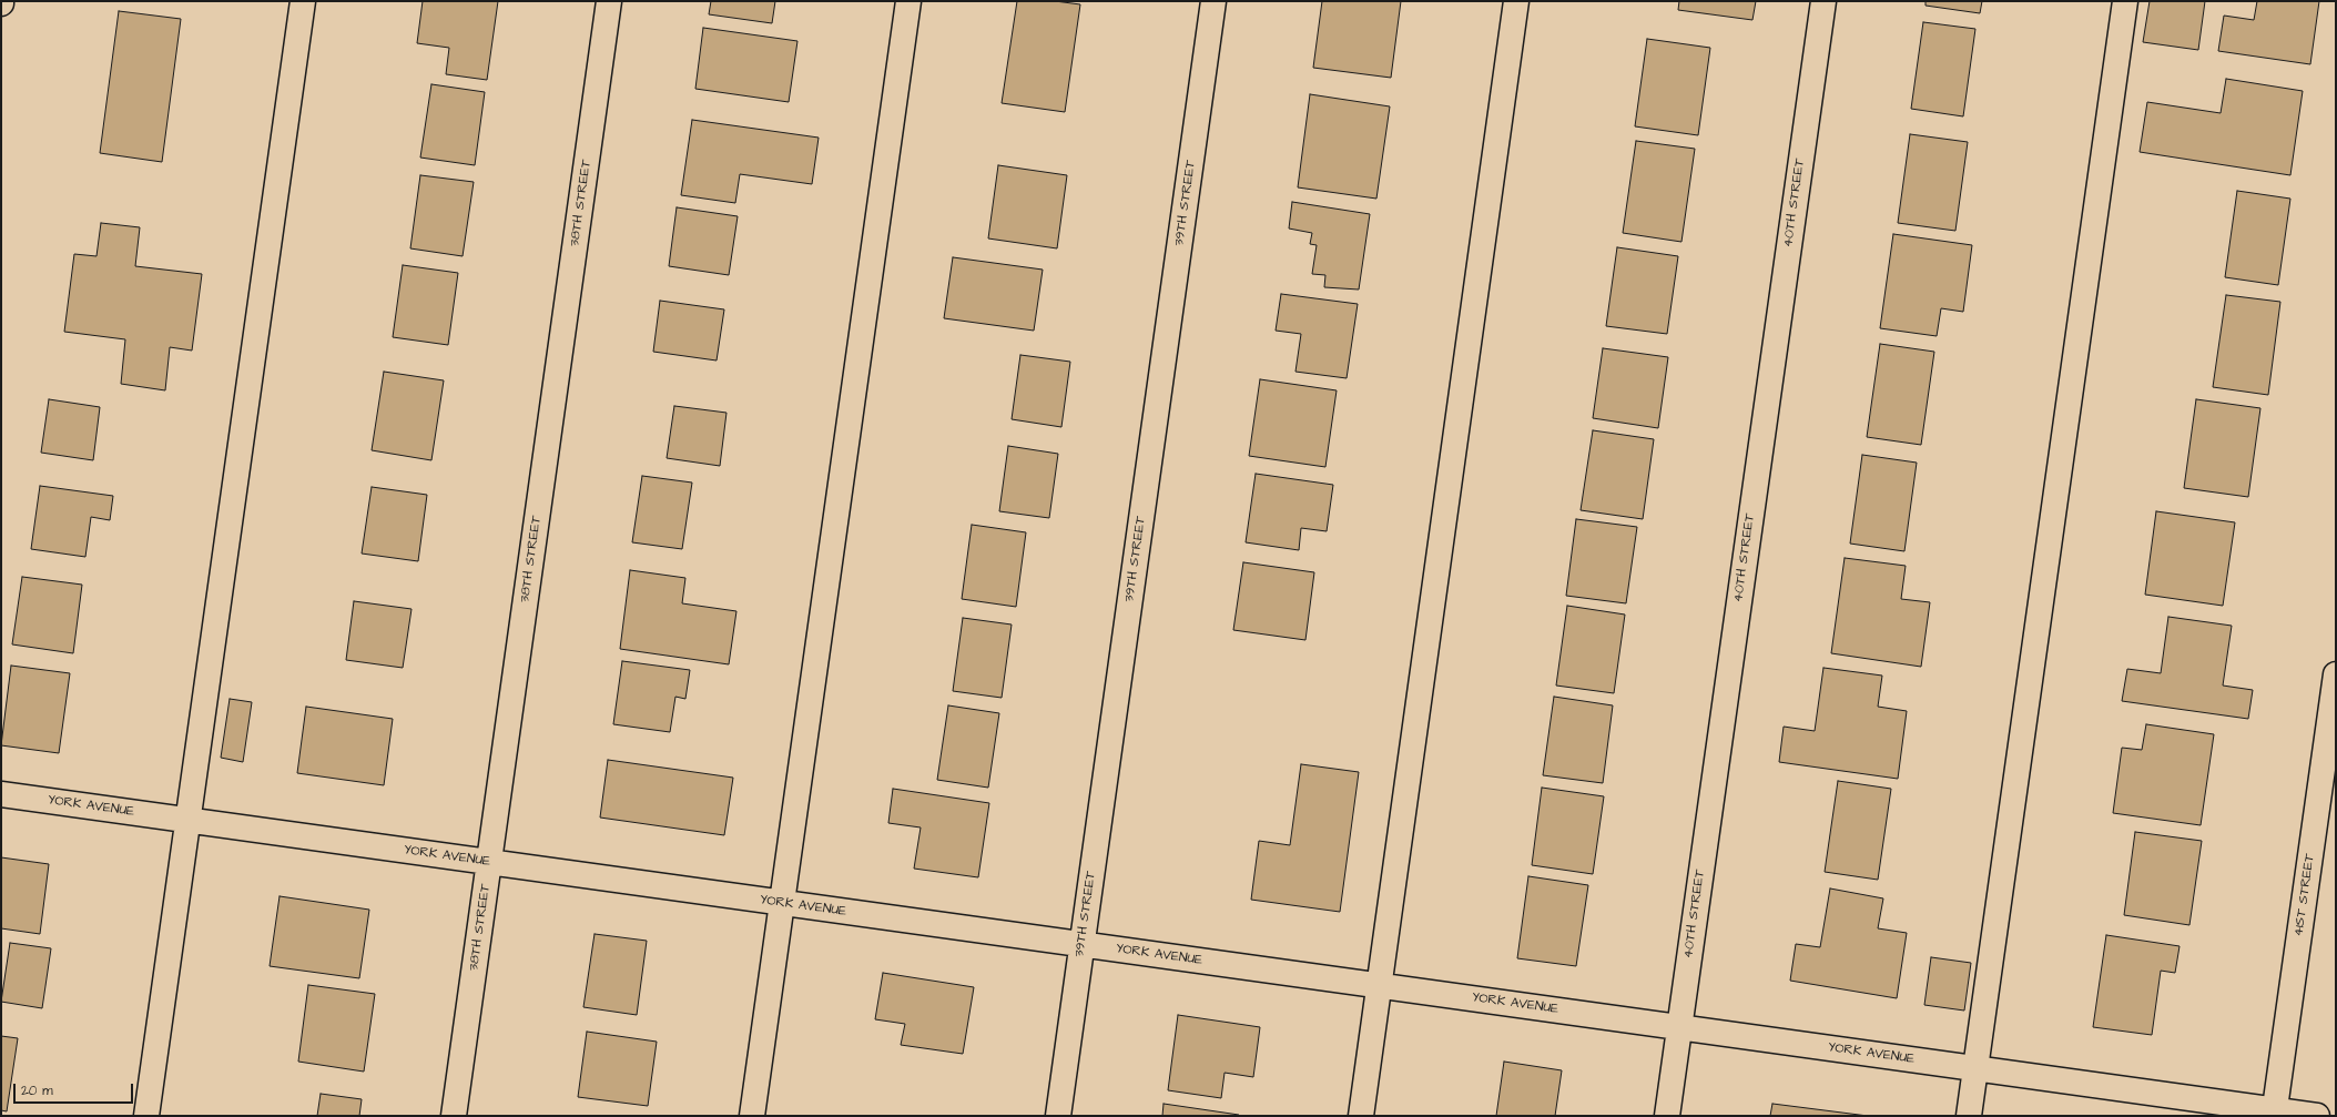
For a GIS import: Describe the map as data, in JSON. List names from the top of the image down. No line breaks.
{"streets":{"street":["38TH STREET","39TH STREET","40TH STREET","YORK AVENUE","41ST STREET"]},"crossings":[["38TH STREET","YORK AVENUE"],["39TH STREET","YORK AVENUE"],["40TH STREET","YORK AVENUE"],["YORK AVENUE","41ST STREET"]],"scale_bar":"20 m"}
